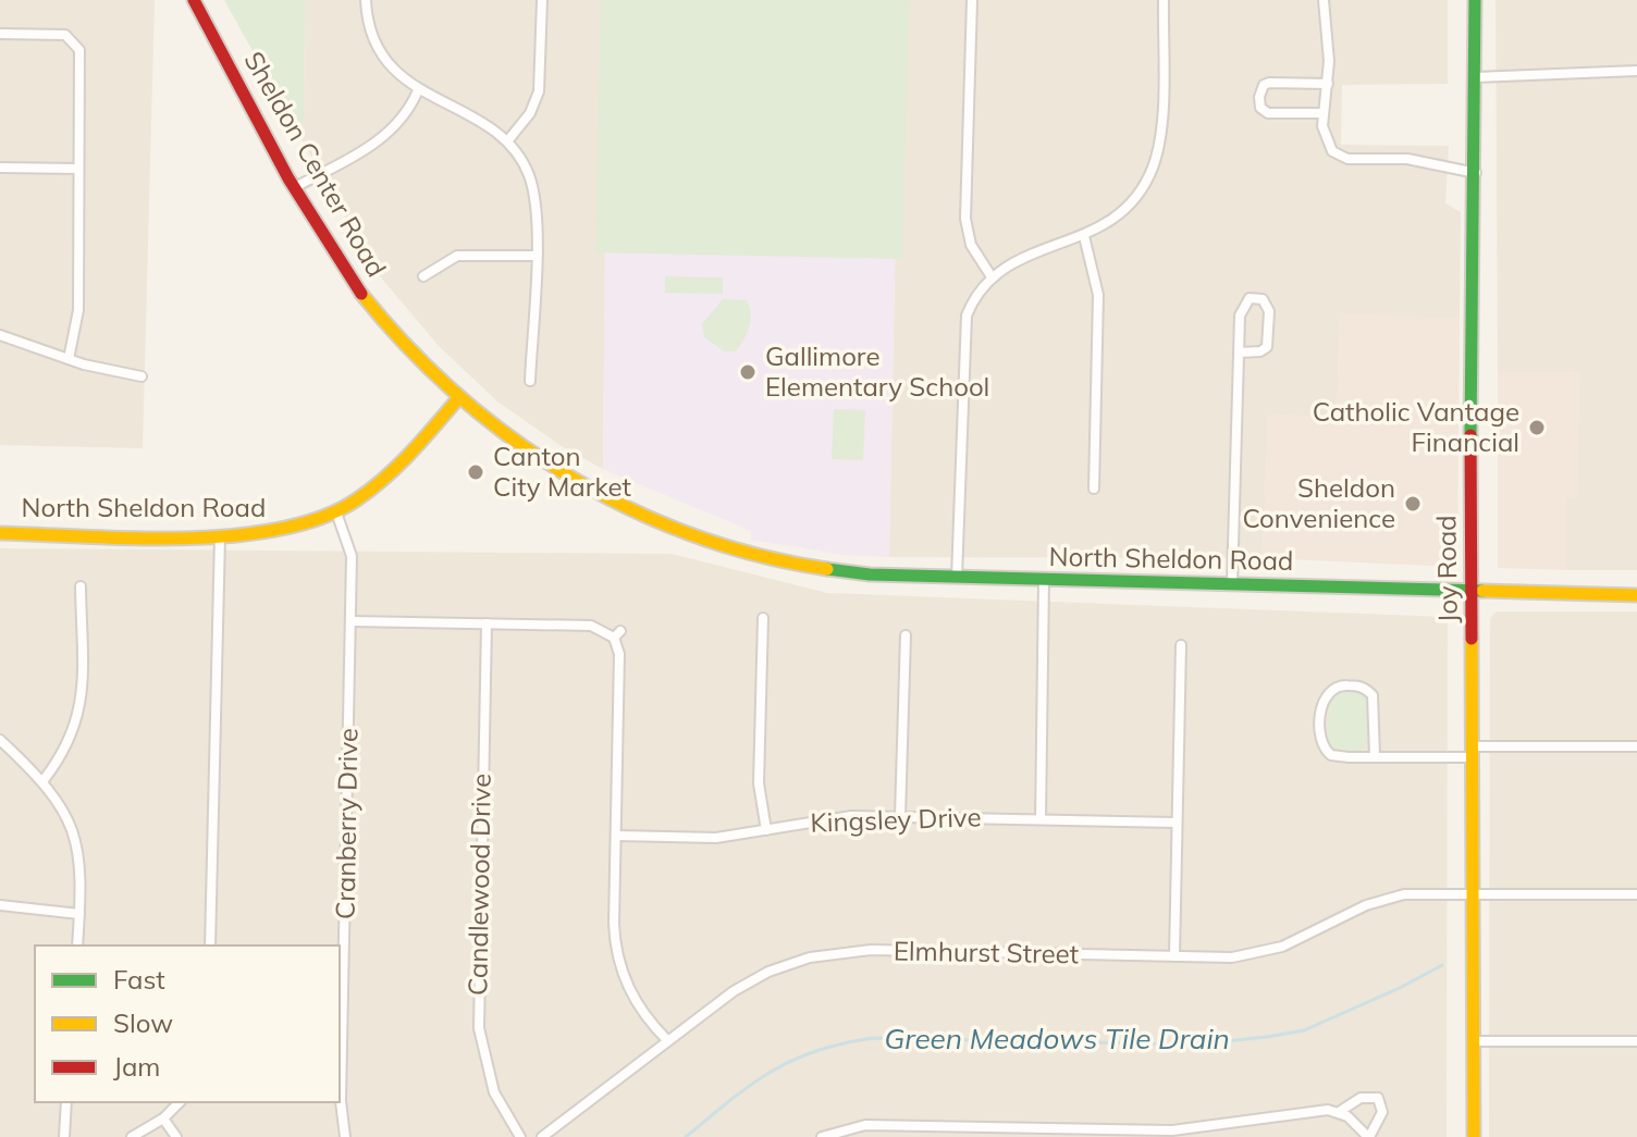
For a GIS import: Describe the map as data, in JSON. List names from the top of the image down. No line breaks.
{"streets":{"main road":["Sheldon Center Road","North Sheldon Road","Joy Road"],"street":["Kingsley Drive","Cranberry Drive","Candlewood Drive","Elmhurst Street"]},"crossings":[["Sheldon Center Road","North Sheldon Road"],["North Sheldon Road","Joy Road"],["North Sheldon Road","Cranberry Drive"],["Joy Road","Elmhurst Street"]],"water":["Green Meadows Tile Drain"],"places":["Gallimore Elementary School","Catholic Vantage Financial","Canton City Market","Sheldon Convenience"],"legend":["Fast","Slow","Jam"]}
